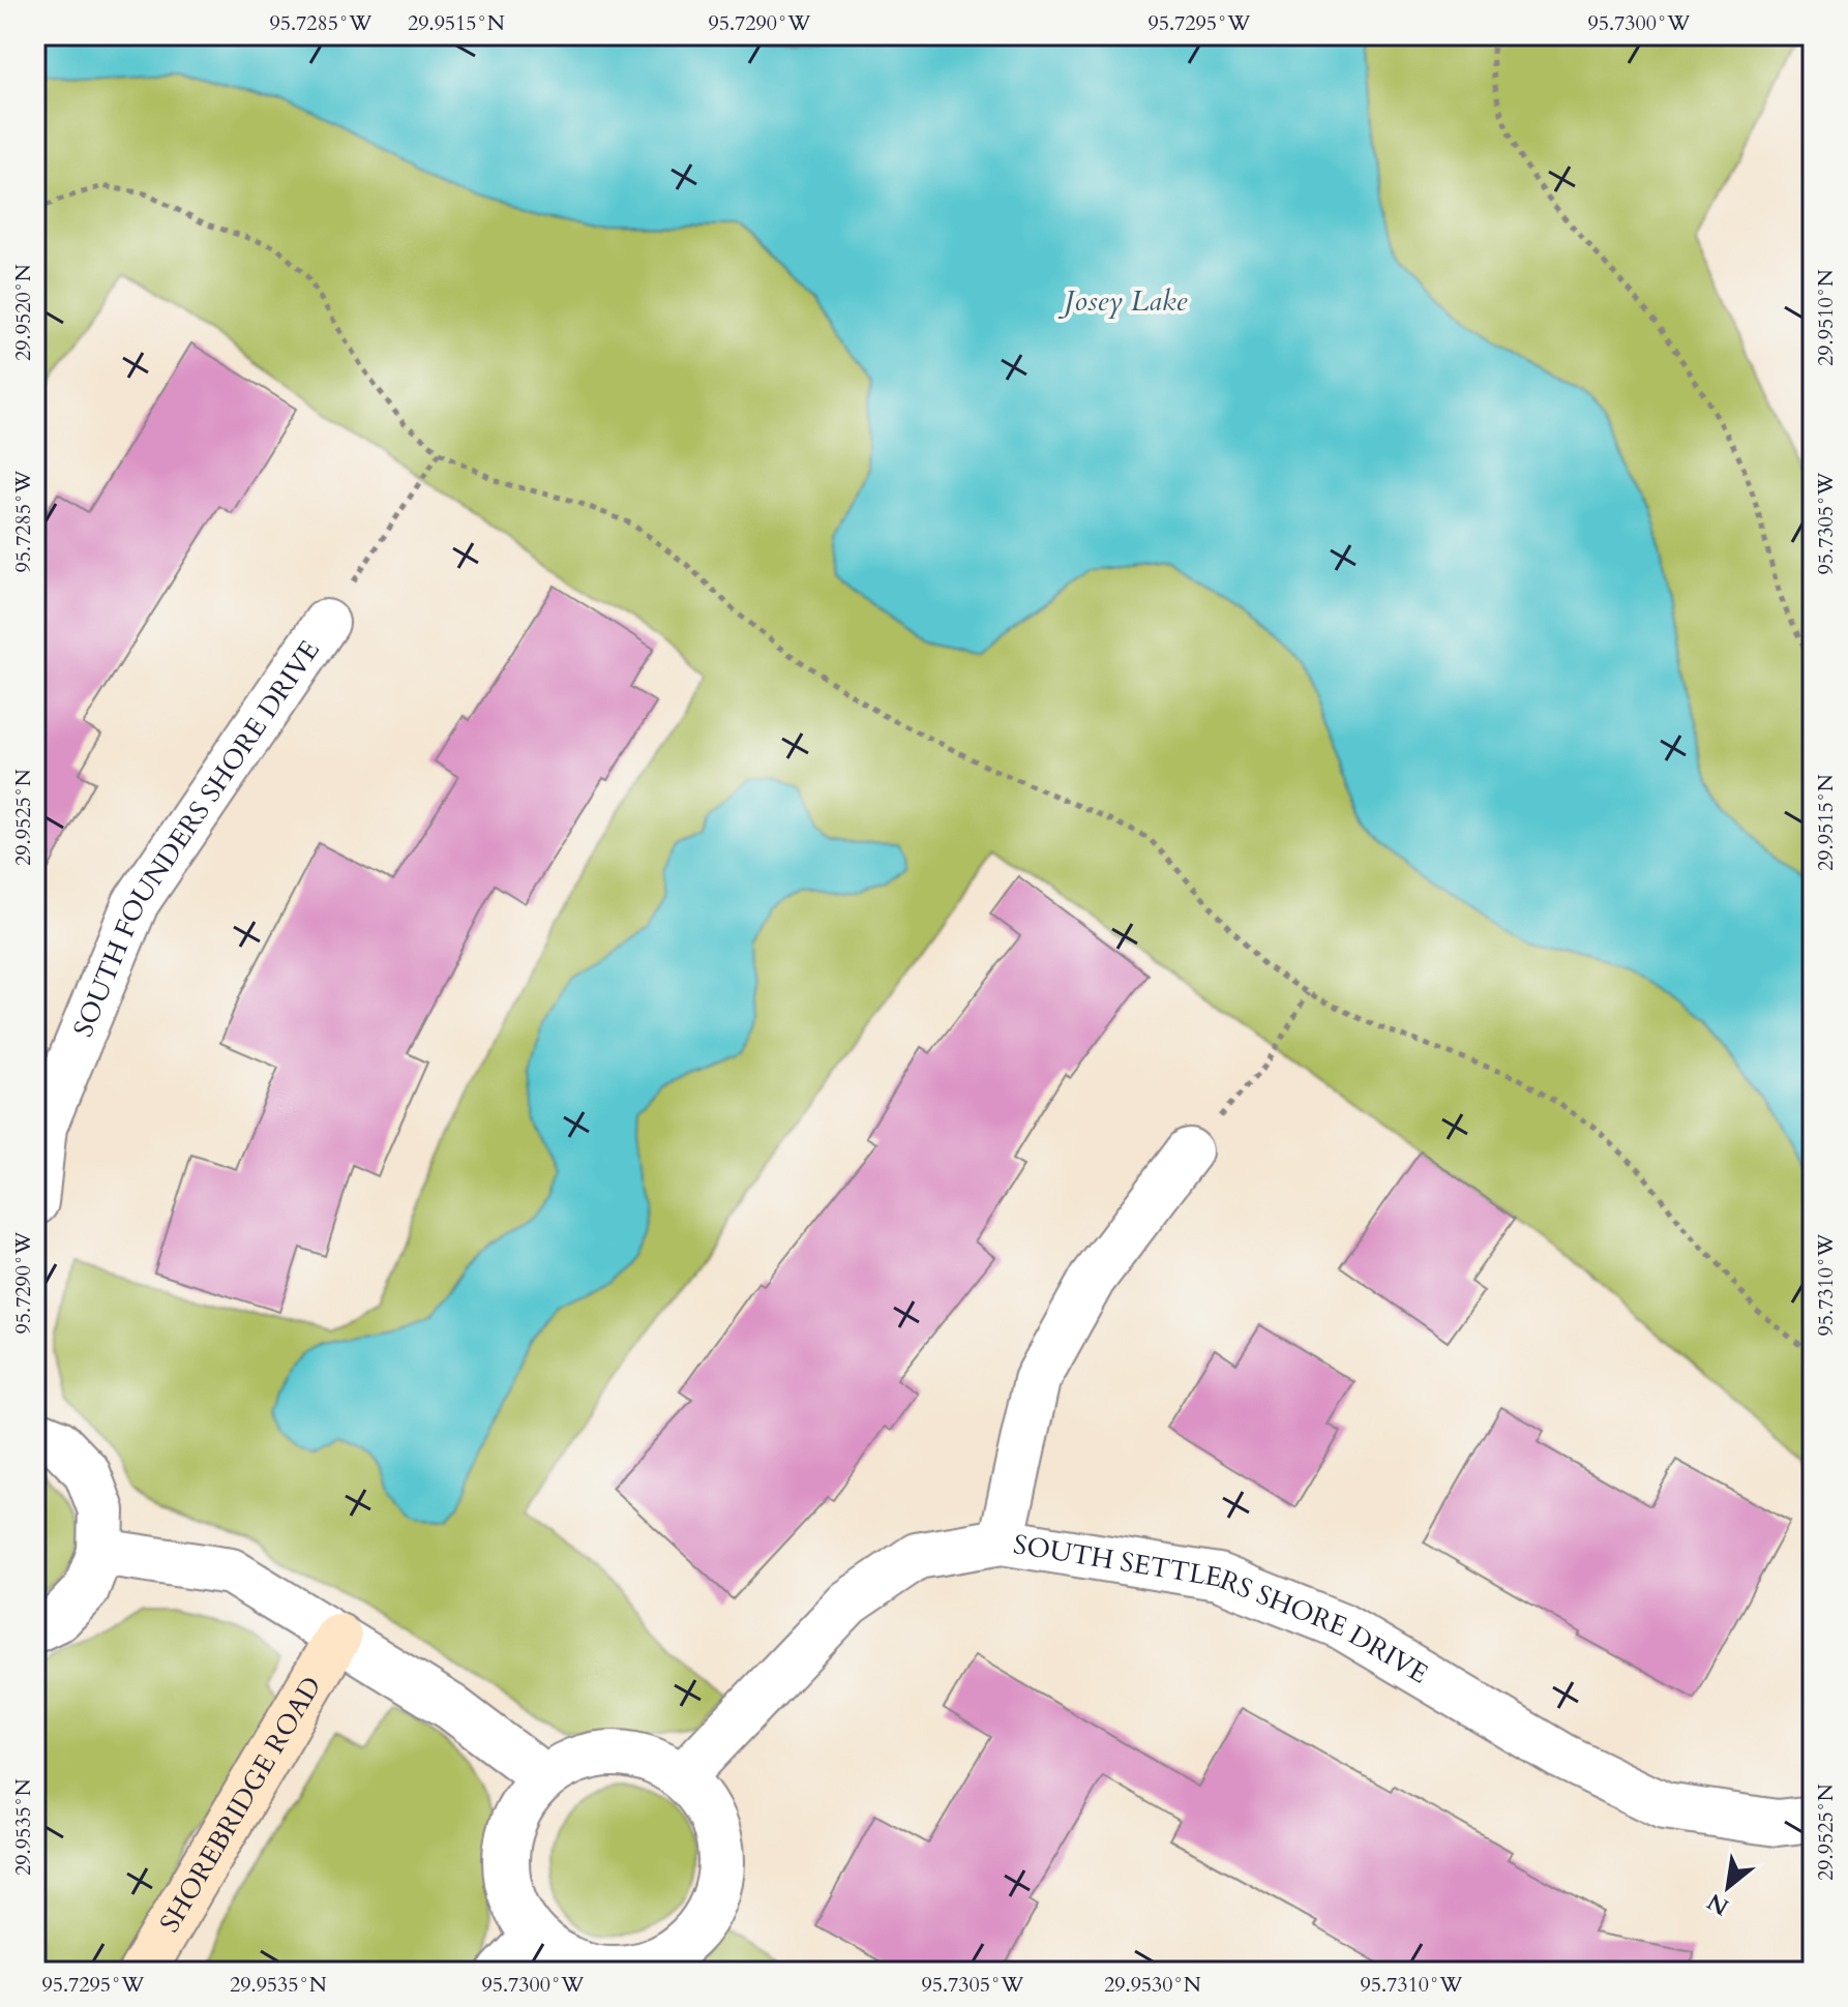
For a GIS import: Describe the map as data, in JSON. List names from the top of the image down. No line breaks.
{"streets":{"street":["SOUTH FOUNDERS SHORE DRIVE","SOUTH SETTLERS SHORE DRIVE","SHOREBRIDGE ROAD"]},"water":["Josey Lake"],"north":"bottom left","coordinates":["95.7285°W","29.9515°N","95.7290°W","95.7295°W","95.7300°W","29.9520°N","29.9510°N","95.7305°W","29.9525°N","95.7310°W","29.9535°N","29.9530°N"]}
